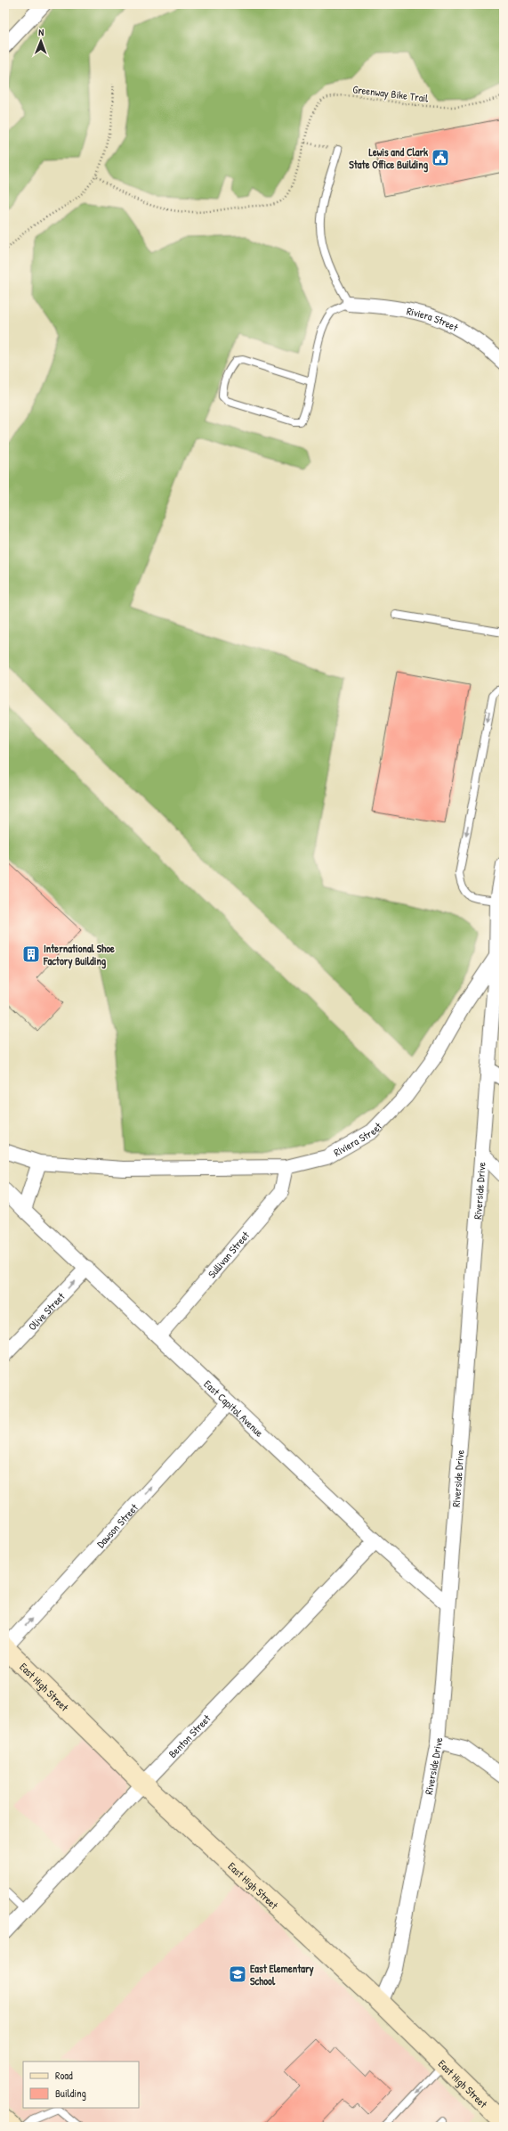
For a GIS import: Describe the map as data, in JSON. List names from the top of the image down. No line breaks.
{"streets":{"main road":["East High Street"],"street":["Riviera Street","Riverside Drive","Sullivan Street","Olive Street","East Capitol Avenue","Dawson Street","Benton Street"],"path":["Greenway Bike Trail"]},"crossings":[["Riviera Street","Riverside Drive"],["Riviera Street","Sullivan Street"],["Riverside Drive","East Capitol Avenue"],["Riverside Drive","East High Street"],["Sullivan Street","East Capitol Avenue"],["Olive Street","East Capitol Avenue"],["East Capitol Avenue","Dawson Street"],["East Capitol Avenue","Benton Street"],["Dawson Street","East High Street"],["East High Street","Benton Street"]],"one_way":["Olive Street","Dawson Street"],"places":{"public building":["Lewis and Clark State Office Building"],"building":["International Shoe Factory Building"],"school or university":["East Elementary School"]},"legend":["Road","Building"],"north":"top"}
